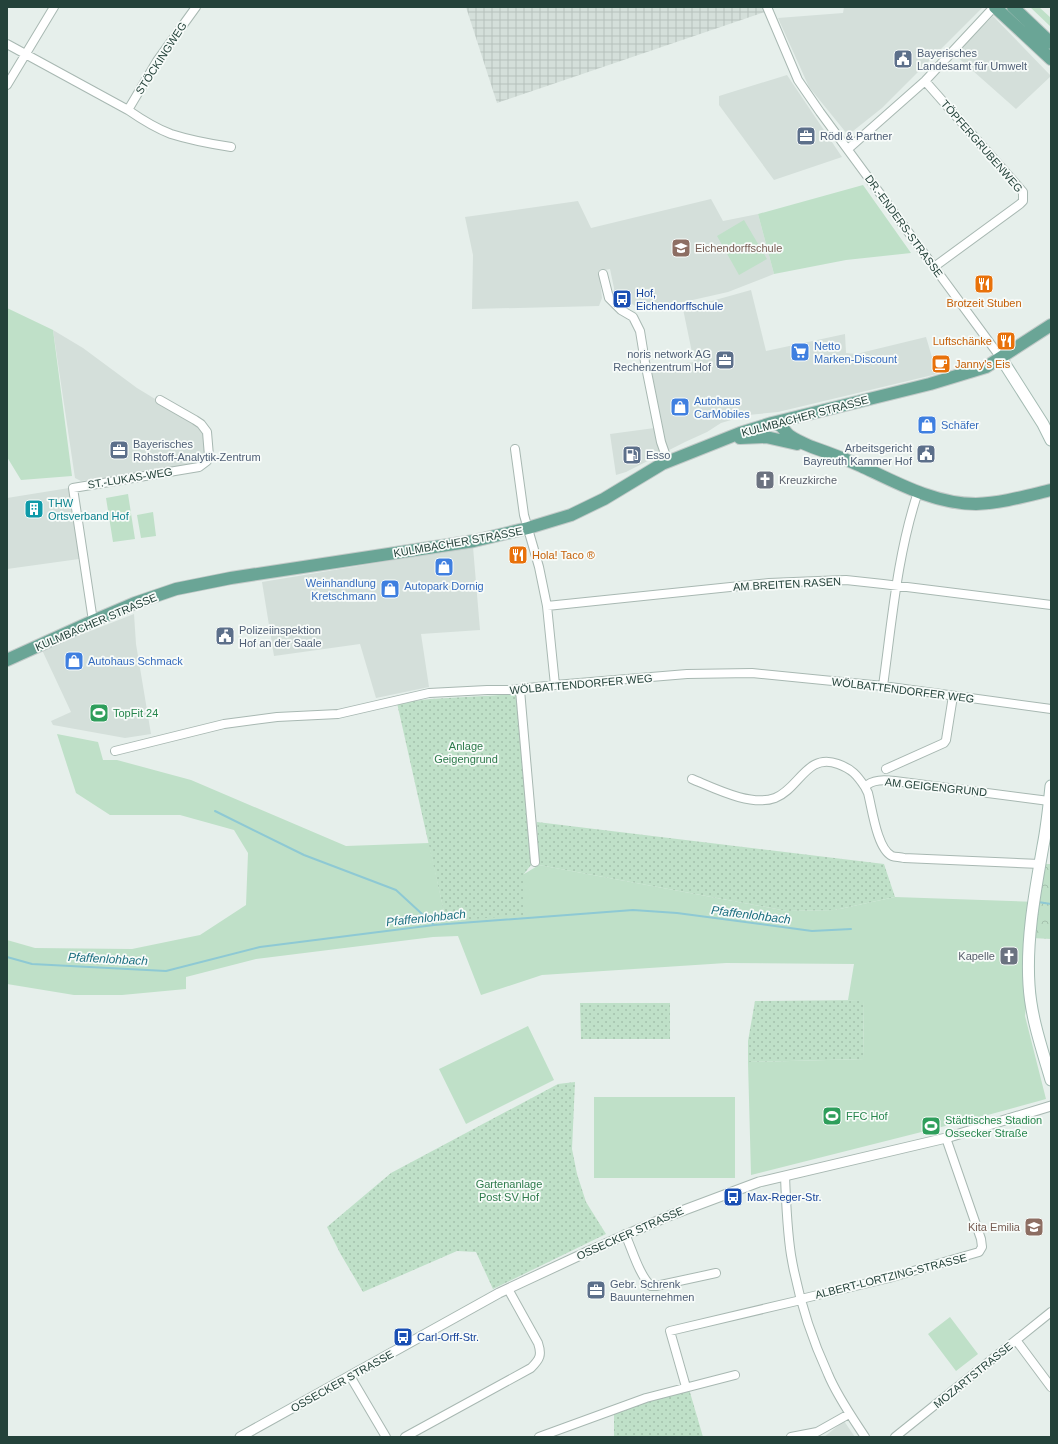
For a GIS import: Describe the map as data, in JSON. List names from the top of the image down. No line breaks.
{"streets":{"main road":["DR.-ENDERS-STRASSE","KULMBACHER STRASSE"],"street":["STÖCKINGWEG","TÖPFERGRUBENWEG","ST.-LUKAS-WEG","AM BREITEN RASEN","WÖLBATTENDORFER WEG","AM GEIGENGRUND","OSSECKER STRASSE","ALBERT-LORTZING-STRASSE","MOZARTSTRASSE"]},"crossings":[["TÖPFERGRUBENWEG","DR.-ENDERS-STRASSE"],["DR.-ENDERS-STRASSE","KULMBACHER STRASSE"],["KULMBACHER STRASSE","ST.-LUKAS-WEG"],["WÖLBATTENDORFER WEG","AM GEIGENGRUND"],["OSSECKER STRASSE","ALBERT-LORTZING-STRASSE"]],"water":["Pfaffenlohbach"],"parks":["Anlage Geigengrund","Gartenanlage Post SV Hof"],"places":{"public building":["Bayerisches Landesamt für Umwelt","Arbeitsgericht Bayreuth Kammer Hof","Polizeiinspektion Hof an der Saale"],"office":["Rödl & Partner","noris network AG Rechenzentrum Hof","Bayerisches Rohstoff-Analytik-Zentrum","Gebr. Schrenk Bauunternehmen"],"school or university":["Eichendorffschule","Kita Emilia"],"restaurant":["Brotzeit Stuben","Luftschänke","Hola! Taco ®"],"bus stop":["Hof, Eichendorffschule","Max-Reger-Str.","Carl-Orff-Str."],"supermarket":["Netto Marken-Discount"],"cafe":["Janny's Eis"],"shop":["Autohaus CarMobiles","Schäfer","Autopark Dornig","Weinhandlung Kretschmann","Autohaus Schmack"],"fuel station":["Esso"],"church":["Kreuzkirche","Kapelle"],"building":["THW Ortsverband Hof"],"sports":["TopFit 24","FFC Hof","Städtisches Stadion Ossecker Straße"]}}
